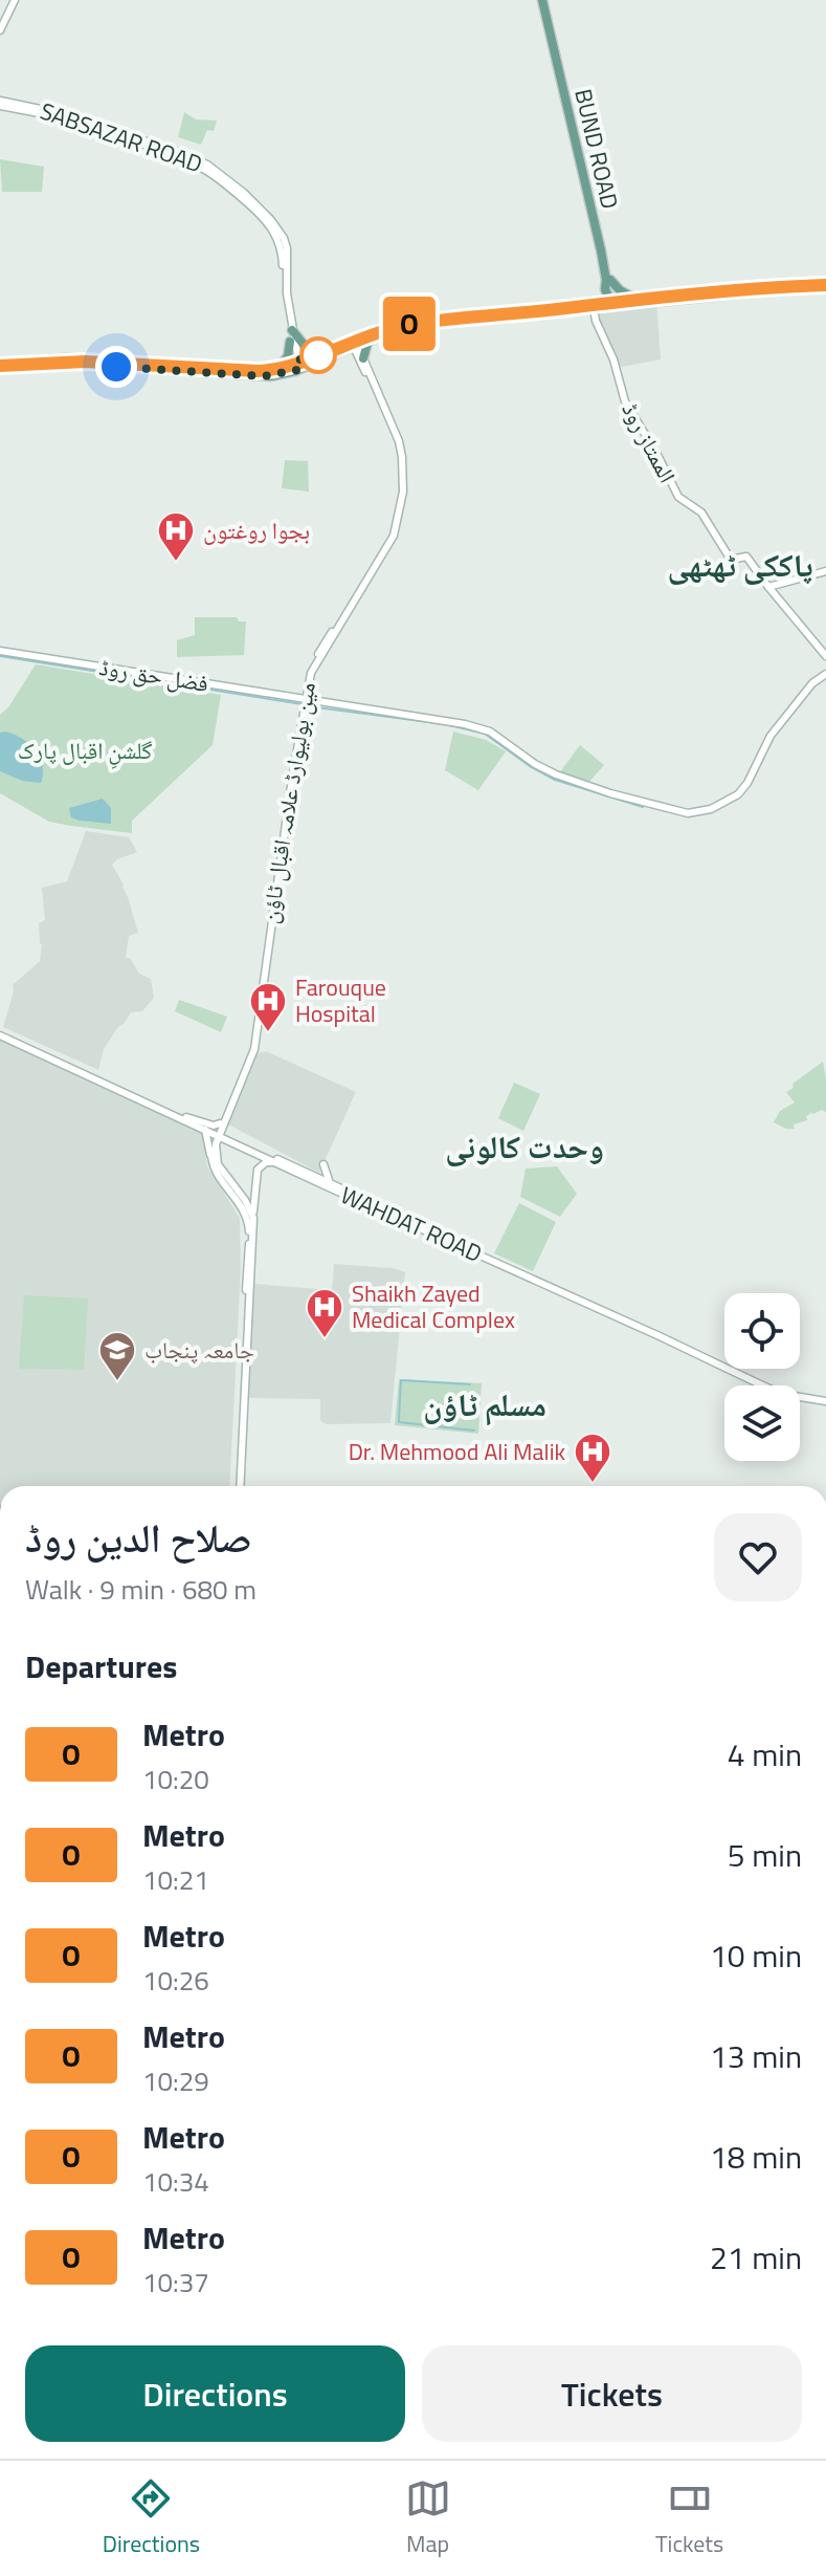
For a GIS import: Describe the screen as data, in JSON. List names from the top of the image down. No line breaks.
{"streets":{"main road":["SABSAZAR ROAD","BUND ROAD","الممتاز روڈ","فضل حق روڈ","مین بولیوارڈ علامہ اقبال ٹاؤن","WAHDAT ROAD"]},"crossings":[["فضل حق روڈ","مین بولیوارڈ علامہ اقبال ٹاؤن"],["مین بولیوارڈ علامہ اقبال ٹاؤن","WAHDAT ROAD"]],"districts":["پاککی ٹھٹھی","وحدت کالونی","مسلم ٹاؤن"],"parks":["گلشنِ اقبال پارک"],"places":{"hospital":["بجوا روغتون","Farouque Hospital","Shaikh Zayed Medical Complex","Dr. Mehmood Ali Malik"],"school or university":["جامعہ پنجاب"]},"lines":["metro line O"],"page":{"on_map":"O","heading":[["صلاح الدین روڈ","Walk · 9 min · 680 m"],"Departures"],"list":[{"mark":"O","name":"Metro","note":"10:20","value":"4 min"},{"mark":"O","name":"Metro","note":"10:21","value":"5 min"},{"mark":"O","name":"Metro","note":"10:26","value":"10 min"},{"mark":"O","name":"Metro","note":"10:29","value":"13 min"},{"mark":"O","name":"Metro","note":"10:34","value":"18 min"},{"mark":"O","name":"Metro","note":"10:37","value":"21 min"}],"buttons":["Directions","Tickets"],"tabs":["Directions","Map","Tickets"]}}
